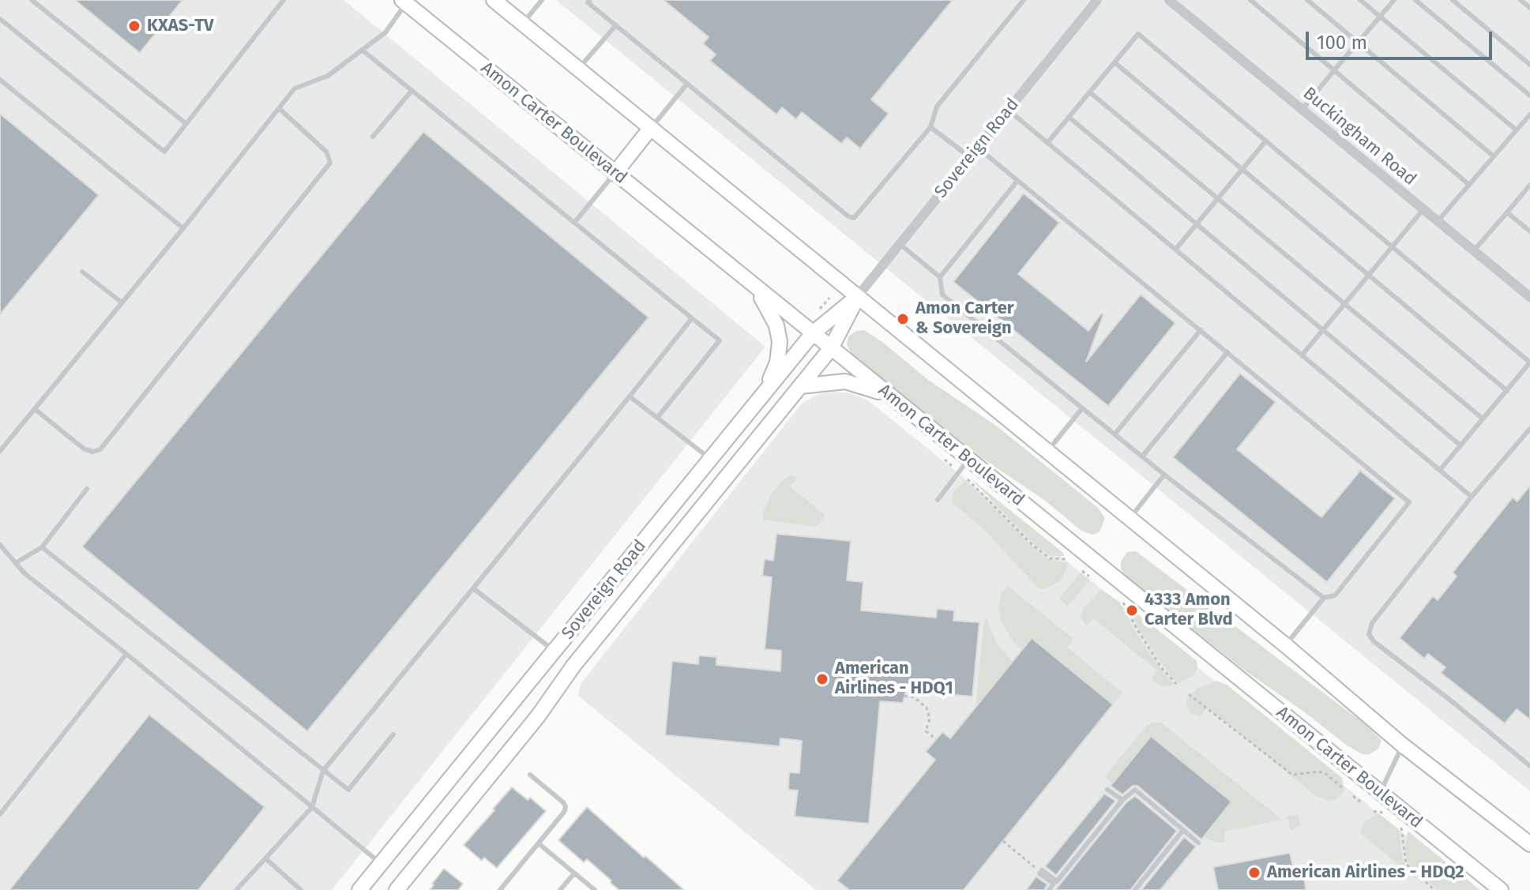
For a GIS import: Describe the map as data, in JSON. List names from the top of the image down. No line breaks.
{"streets":{"street":["Amon Carter Boulevard","Buckingham Road","Sovereign Road"]},"crossings":[["Amon Carter Boulevard","Sovereign Road"]],"places":["KXAS-TV","Amon Carter & Sovereign","4333 Amon Carter Blvd","American Airlines - HDQ1","American Airlines - HDQ2"],"scale_bar":"100 m"}
